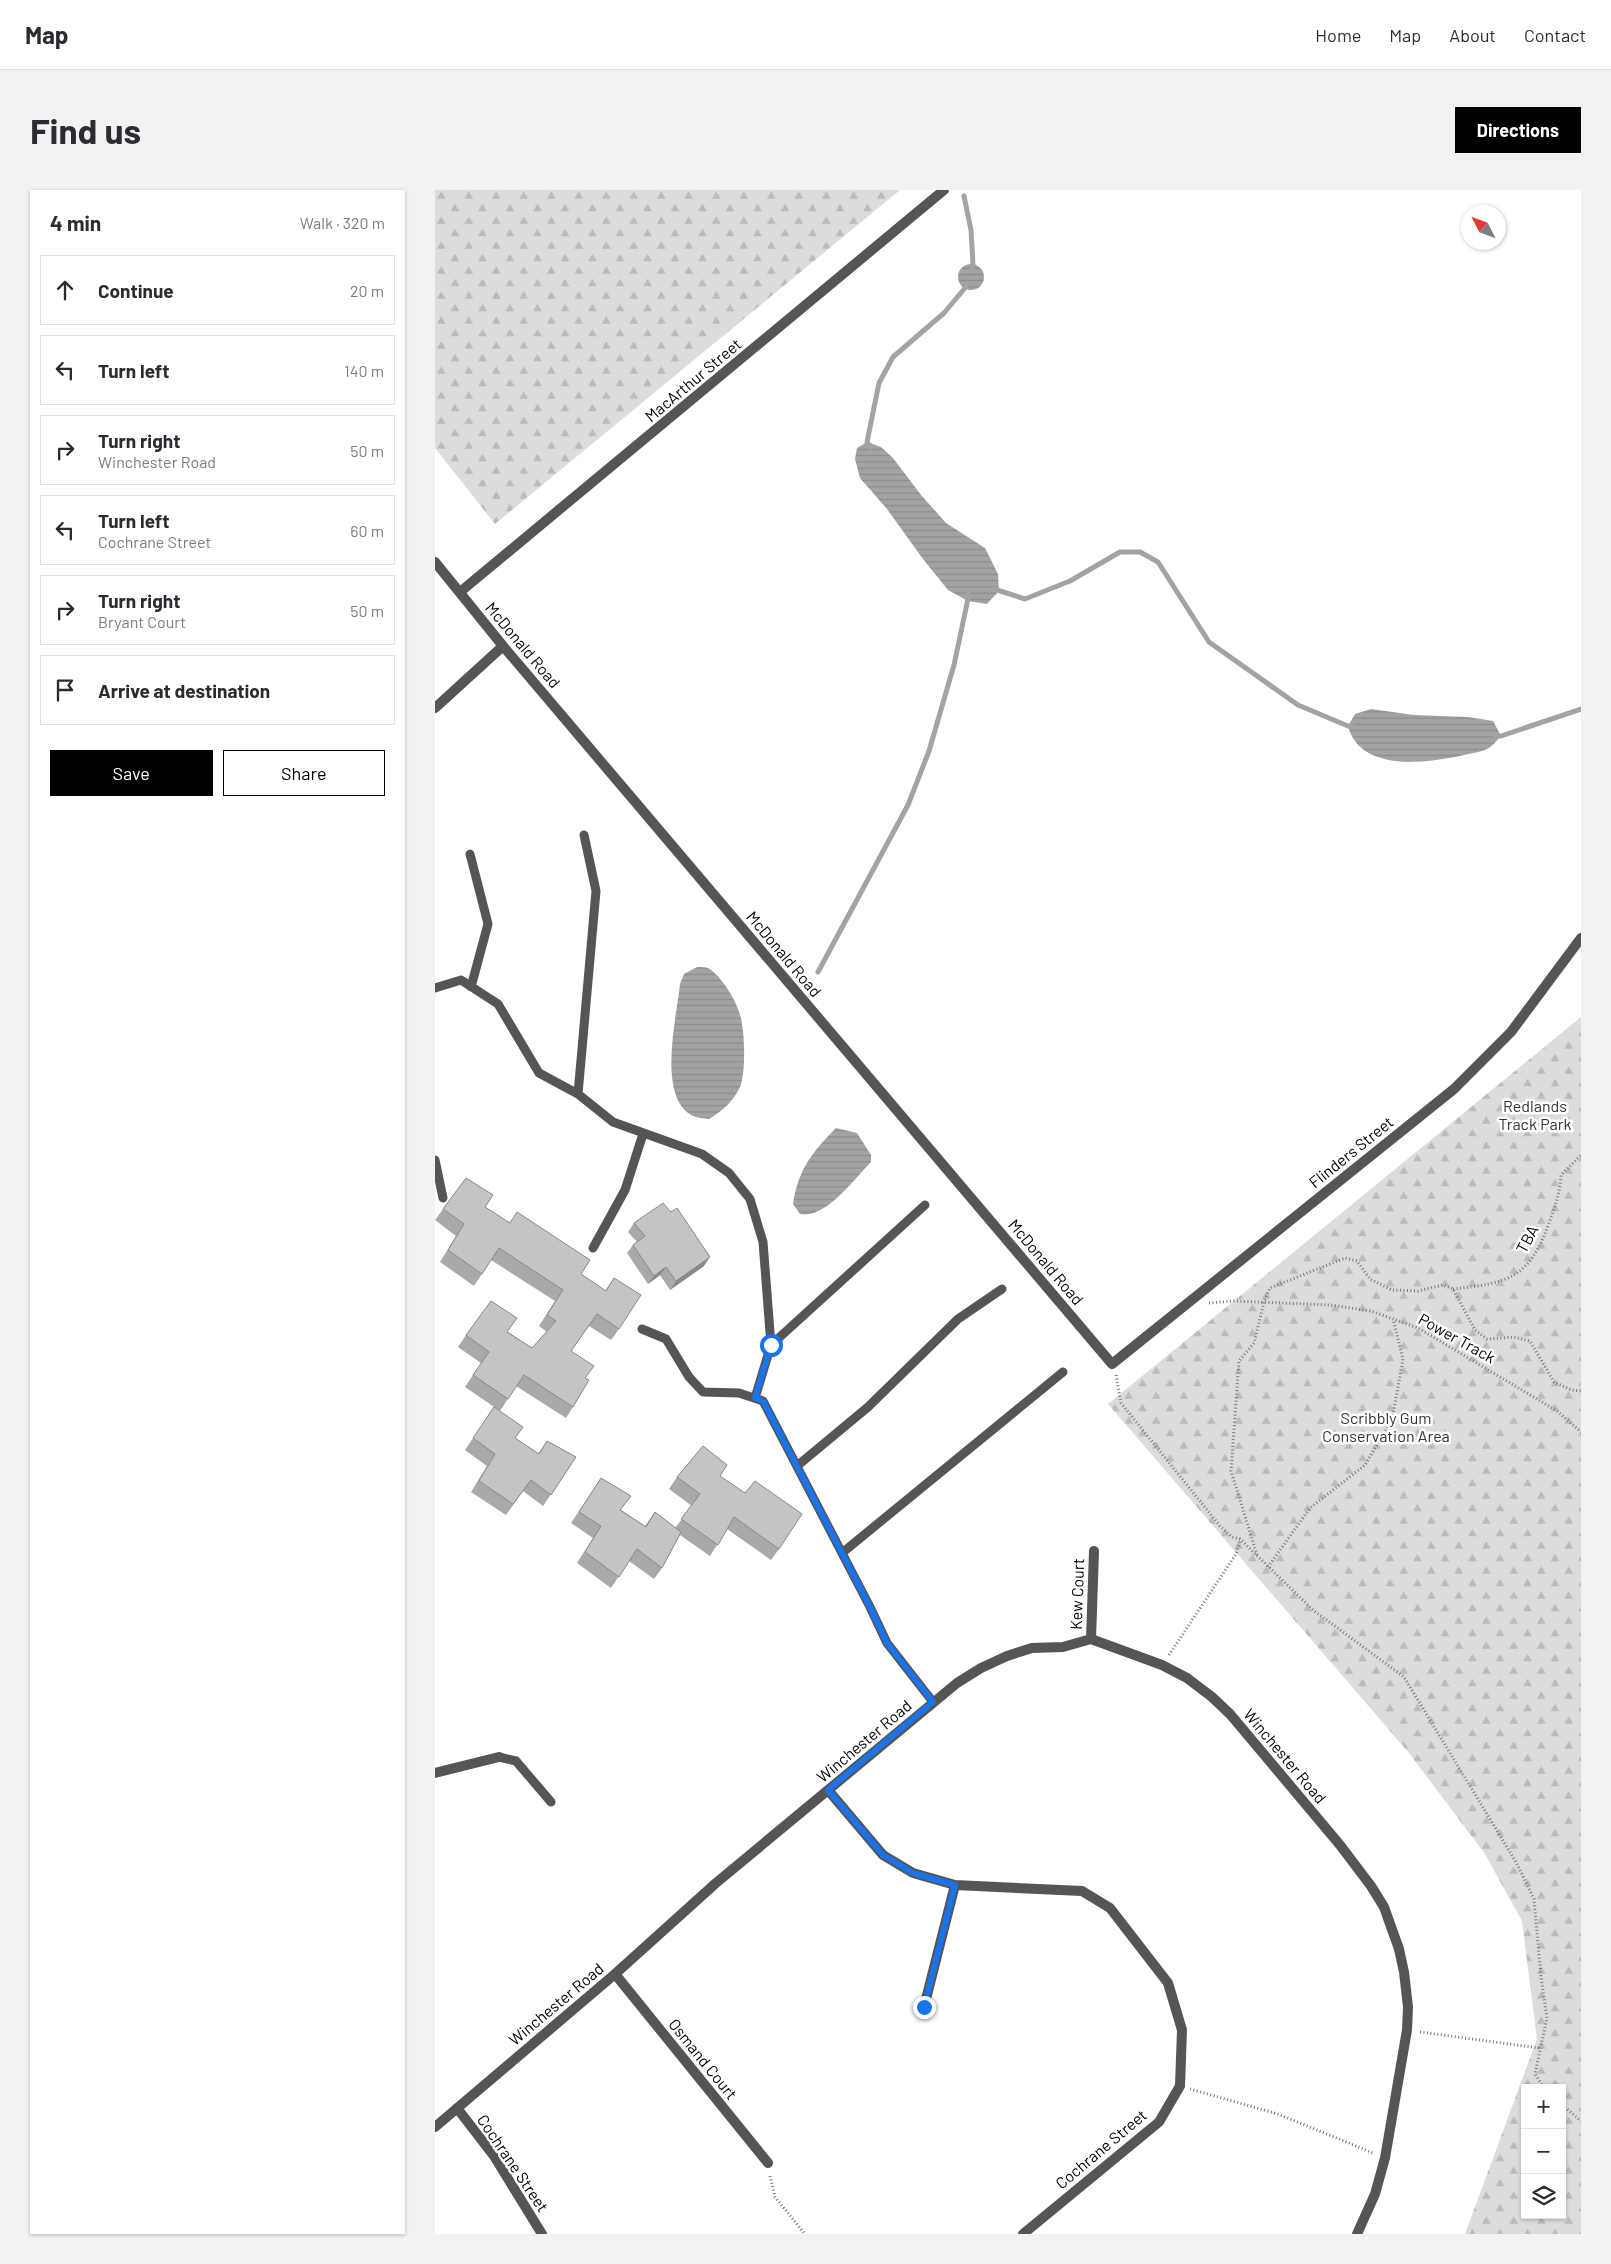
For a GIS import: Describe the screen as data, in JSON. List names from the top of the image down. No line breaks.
{"streets":{"street":["MacArthur Street","McDonald Road","Flinders Street","Kew Court","Winchester Road","Osmand Court","Cochrane Street"],"path":["TBA","Power Track"]},"crossings":[["MacArthur Street","McDonald Road"],["McDonald Road","Flinders Street"],["Flinders Street","Power Track"],["TBA","Power Track"],["Kew Court","Winchester Road"],["Winchester Road","Osmand Court"],["Winchester Road","Cochrane Street"]],"parks":["Redlands Track Park","Scribbly Gum Conservation Area"],"north":"top left","page":{"header":"Map","nav":["Home","Map","About","Contact"],"buttons":["Directions",["Save","Share"]],"title":"Find us","heading":["4 min","Walk · 320 m"],"list":[["Continue","20 m"],["Turn left","140 m"],["Turn right","Winchester Road","50 m"],["Turn left","Cochrane Street","60 m"],["Turn right","Bryant Court","50 m"],"Arrive at destination"],"map_buttons":["+","−"]}}
